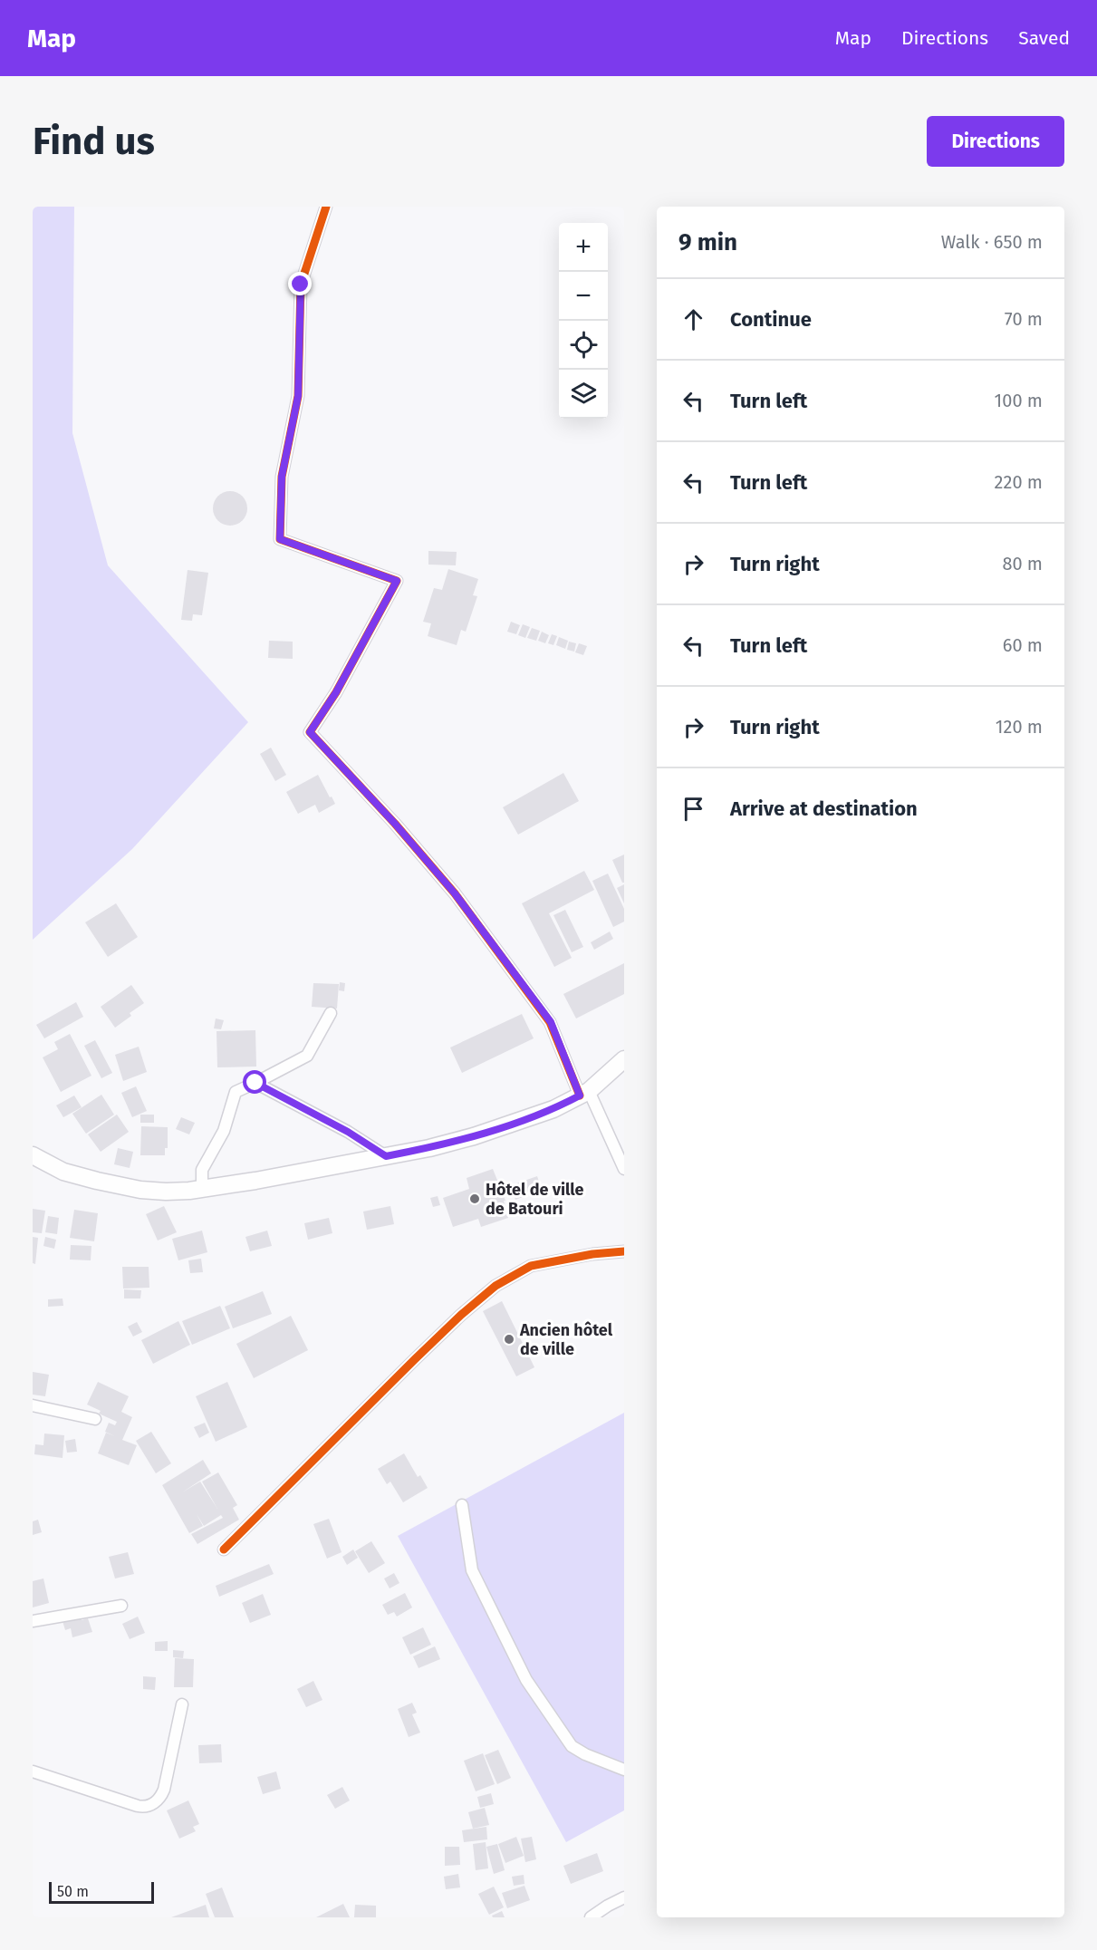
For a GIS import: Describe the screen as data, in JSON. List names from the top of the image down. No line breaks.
{"places":["Hôtel de ville de Batouri","Ancien hôtel de ville"],"scale_bar":"50 m","page":{"header":"Map","nav":["Map","Directions","Saved"],"buttons":"Directions","title":"Find us","heading":["9 min","Walk · 650 m"],"map_buttons":["+","−"],"list":[["Continue","70 m"],["Turn left","100 m"],["Turn left","220 m"],["Turn right","80 m"],["Turn left","60 m"],["Turn right","120 m"],"Arrive at destination"],"scale":"50 m"}}
